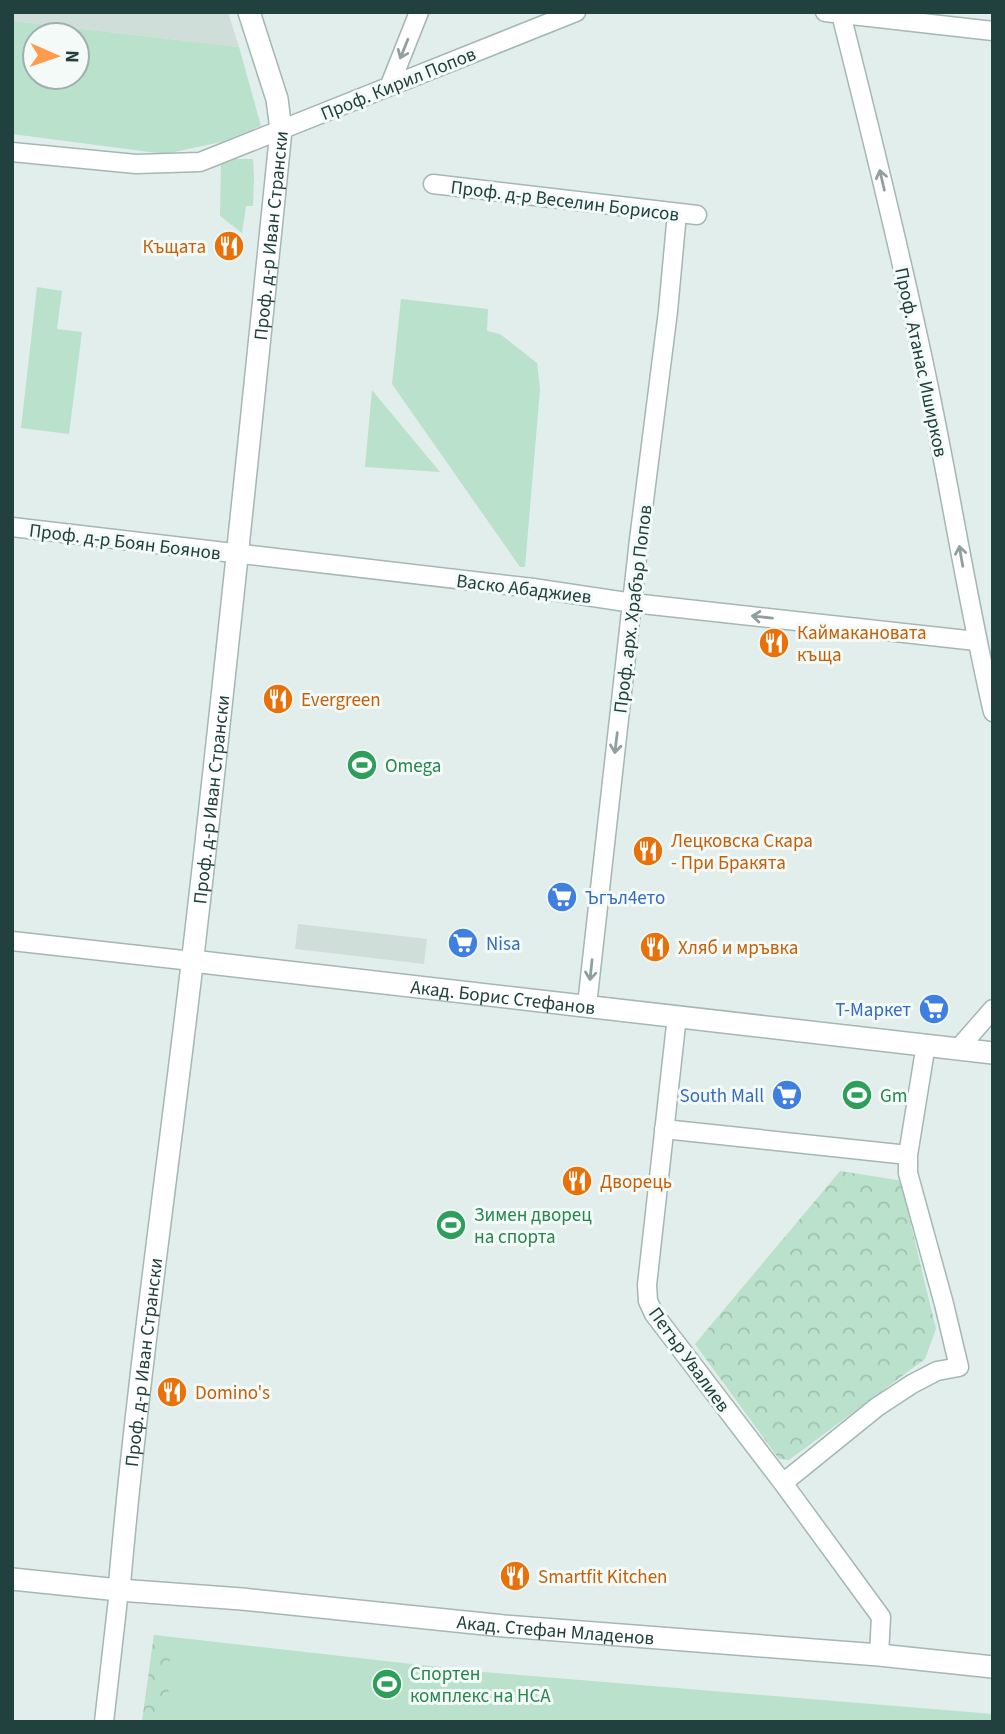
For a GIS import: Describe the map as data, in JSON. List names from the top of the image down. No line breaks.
{"streets":{"street":["Проф. Кирил Попов","Проф. д-р Веселин Борисов","Проф. д-р Иван Странски","Проф. Атанас Иширков","Проф. д-р Боян Боянов","Васко Абаджиев","Проф. арх. Храбър Попов","Акад. Борис Стефанов","Петър Увалиев","Акад. Стефан Младенов"]},"crossings":[["Проф. Кирил Попов","Проф. д-р Иван Странски"],["Проф. д-р Веселин Борисов","Проф. арх. Храбър Попов"],["Проф. д-р Иван Странски","Проф. д-р Боян Боянов"],["Проф. д-р Иван Странски","Васко Абаджиев"],["Проф. д-р Иван Странски","Акад. Борис Стефанов"],["Проф. д-р Иван Странски","Акад. Стефан Младенов"],["Проф. Атанас Иширков","Васко Абаджиев"],["Проф. д-р Боян Боянов","Васко Абаджиев"],["Васко Абаджиев","Проф. арх. Храбър Попов"],["Проф. арх. Храбър Попов","Акад. Борис Стефанов"],["Акад. Борис Стефанов","Петър Увалиев"],["Петър Увалиев","Акад. Стефан Младенов"]],"one_way":["Проф. Атанас Иширков","Васко Абаджиев","Проф. арх. Храбър Попов"],"places":{"restaurant":["Къщата","Каймакановата къща","Evergreen","Лецковска Скара - При Бракята","Хляб и мръвка","Дворець","Domino's","Smartfit Kitchen"],"sports":["Omega","Gm","Зимен дворец на спорта","Спортен комплекс на НСА"],"supermarket":["Ъгъл4ето","Nisa","Т-Маркет","South Mall"]},"north":"right"}
